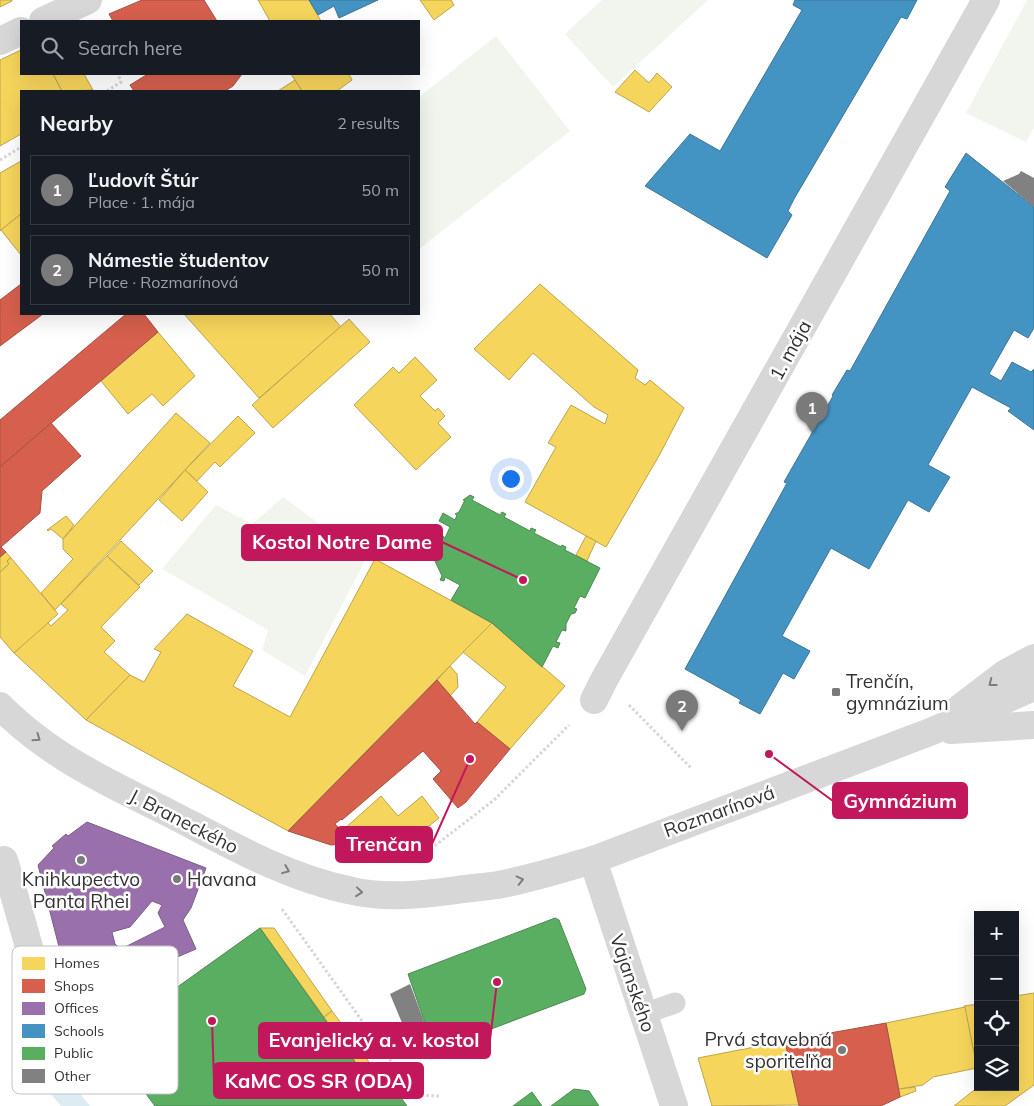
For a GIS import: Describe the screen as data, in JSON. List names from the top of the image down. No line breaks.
{"streets":{"street":["1. mája","Rozmarínová","J. Braneckého","Vajanského"]},"crossings":[["Rozmarínová","J. Braneckého"],["Rozmarínová","Vajanského"],["J. Braneckého","Vajanského"]],"one_way":["J. Braneckého"],"places":{"other":["Kostol Notre Dame","Gymnázium","Trenčan","Knihkupectvo Panta Rhei","Havana","Evanjelický a. v. kostol","KaMC OS SR (ODA)","Prvá stavebná sporiteľňa"],"transit":["Trenčín, gymnázium"]},"legend":["Homes","Shops","Offices","Schools","Public","Other"],"page":{"search":"Search here","heading":["Nearby","2 results"],"list":[{"mark":"1","name":"Ľudovít Štúr","note":"Place · 1. mája","value":"50 m"},{"mark":"2","name":"Námestie študentov","note":"Place · Rozmarínová","value":"50 m"}],"pins":["1","2"],"map_buttons":["+","−"]}}
